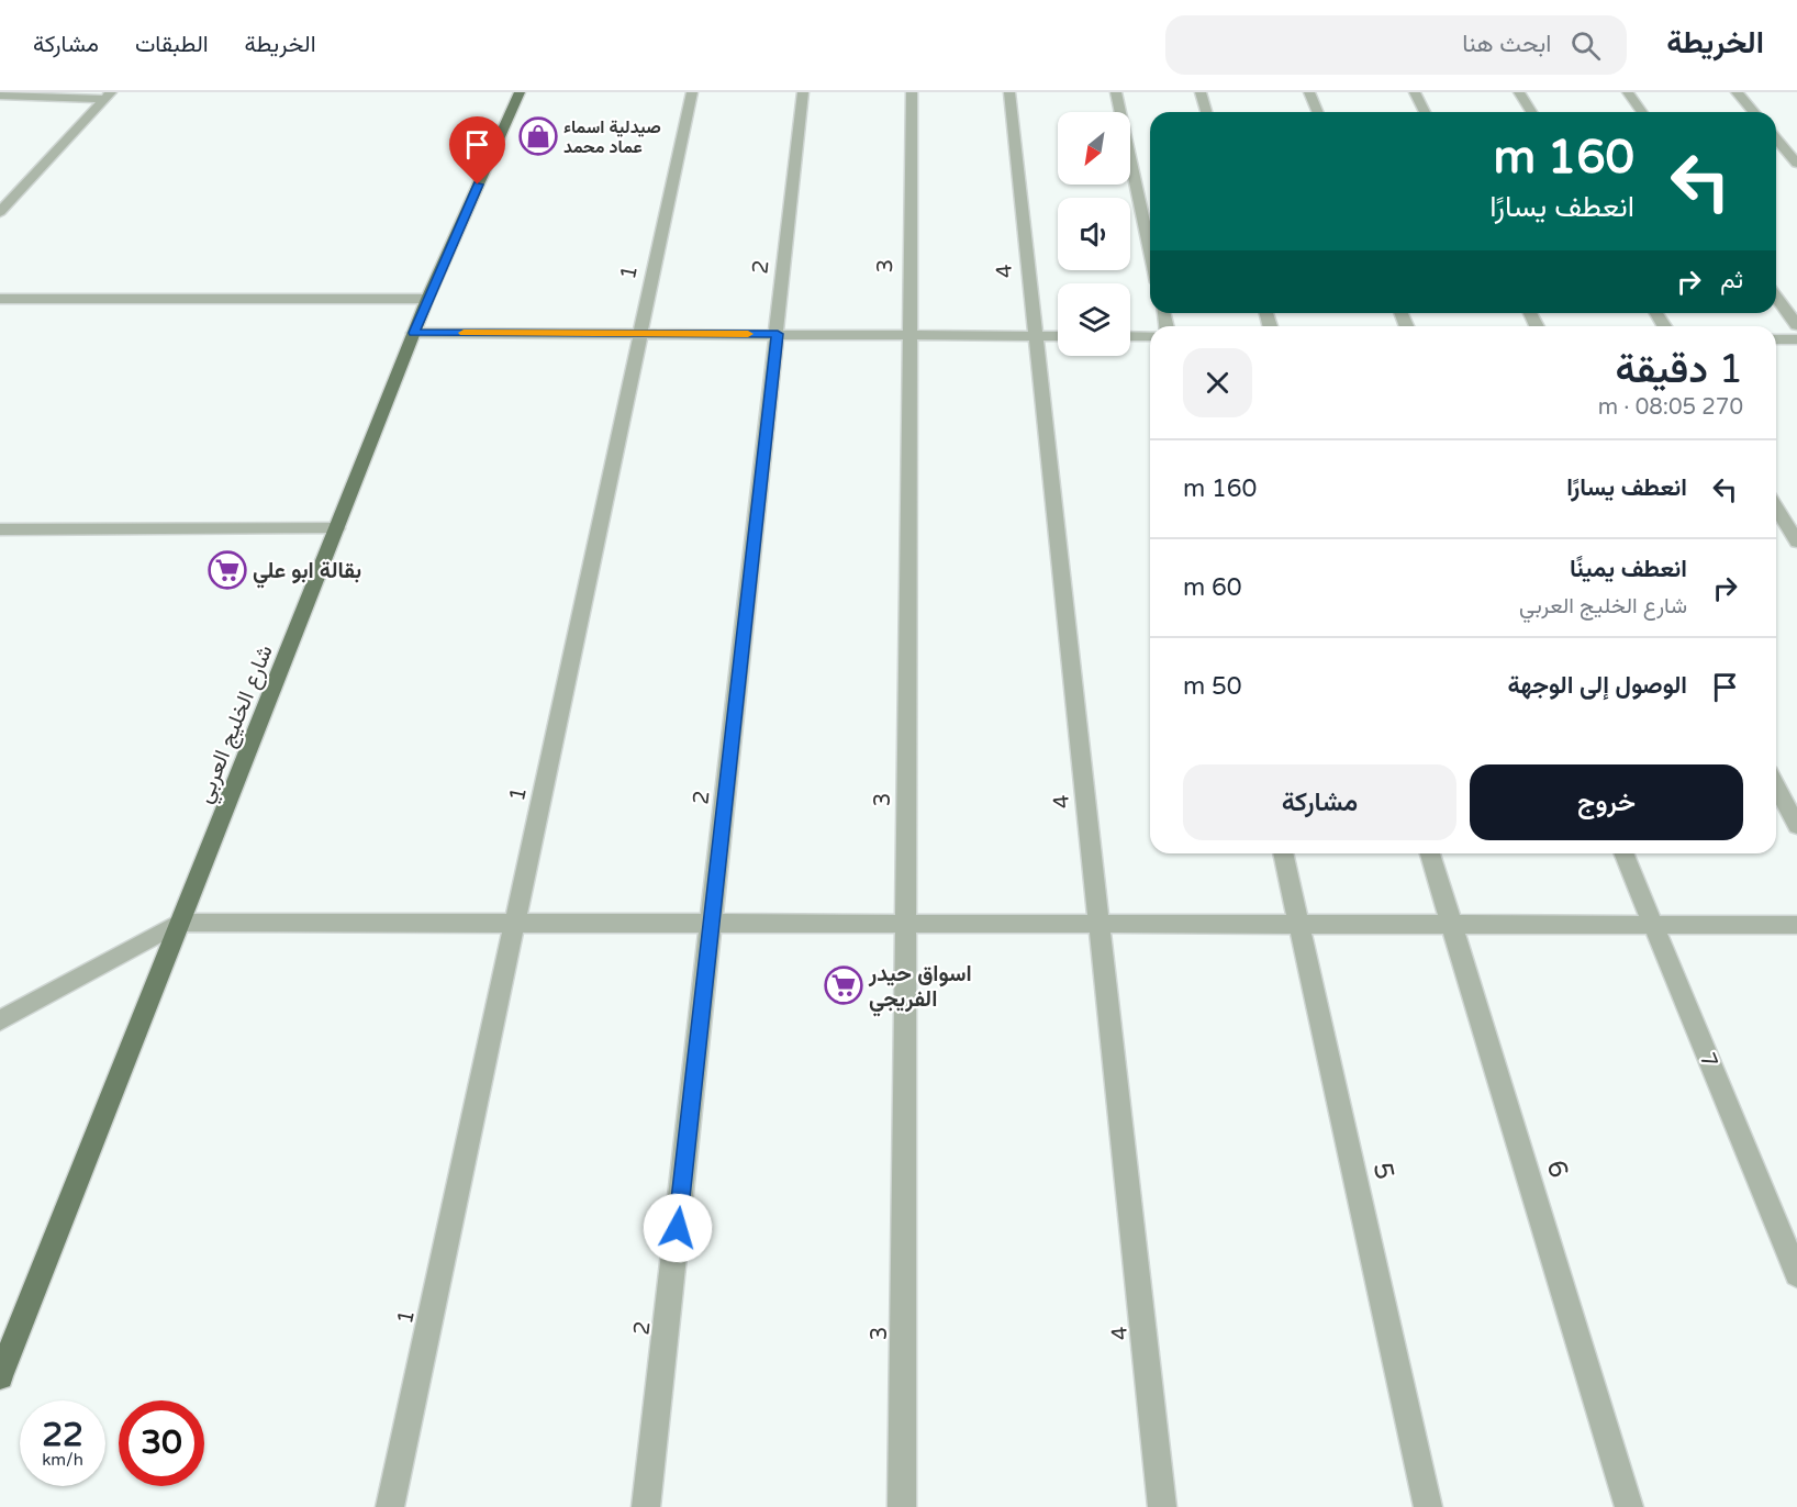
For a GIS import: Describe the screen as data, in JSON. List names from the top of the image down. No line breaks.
{"streets":{"main road":["شارع الخليج العربي"],"street":["3","2","4","1","7","6","5"]},"places":{"shop":["صيدلية اسماء عماد محمد"],"supermarket":["بقالة ابو علي","اسواق حيدر الفريجي"]},"north":"bottom left","page":{"header":"الخريطة","search":"ابحث هنا","nav":["الخريطة","الطبقات","مشاركة"],"turn":["160 m","انعطف يسارًا"],"then":"ثم","heading":["1 دقيقة","270 m · 08:05"],"list":[{"name":"انعطف يسارًا","value":"160 m"},{"name":"انعطف يمينًا","note":"شارع الخليج العربي","value":"60 m"},{"name":"الوصول إلى الوجهة","value":"50 m"}],"buttons":["خروج","مشاركة"],"speed":"22 km/h","limit":"30"}}
